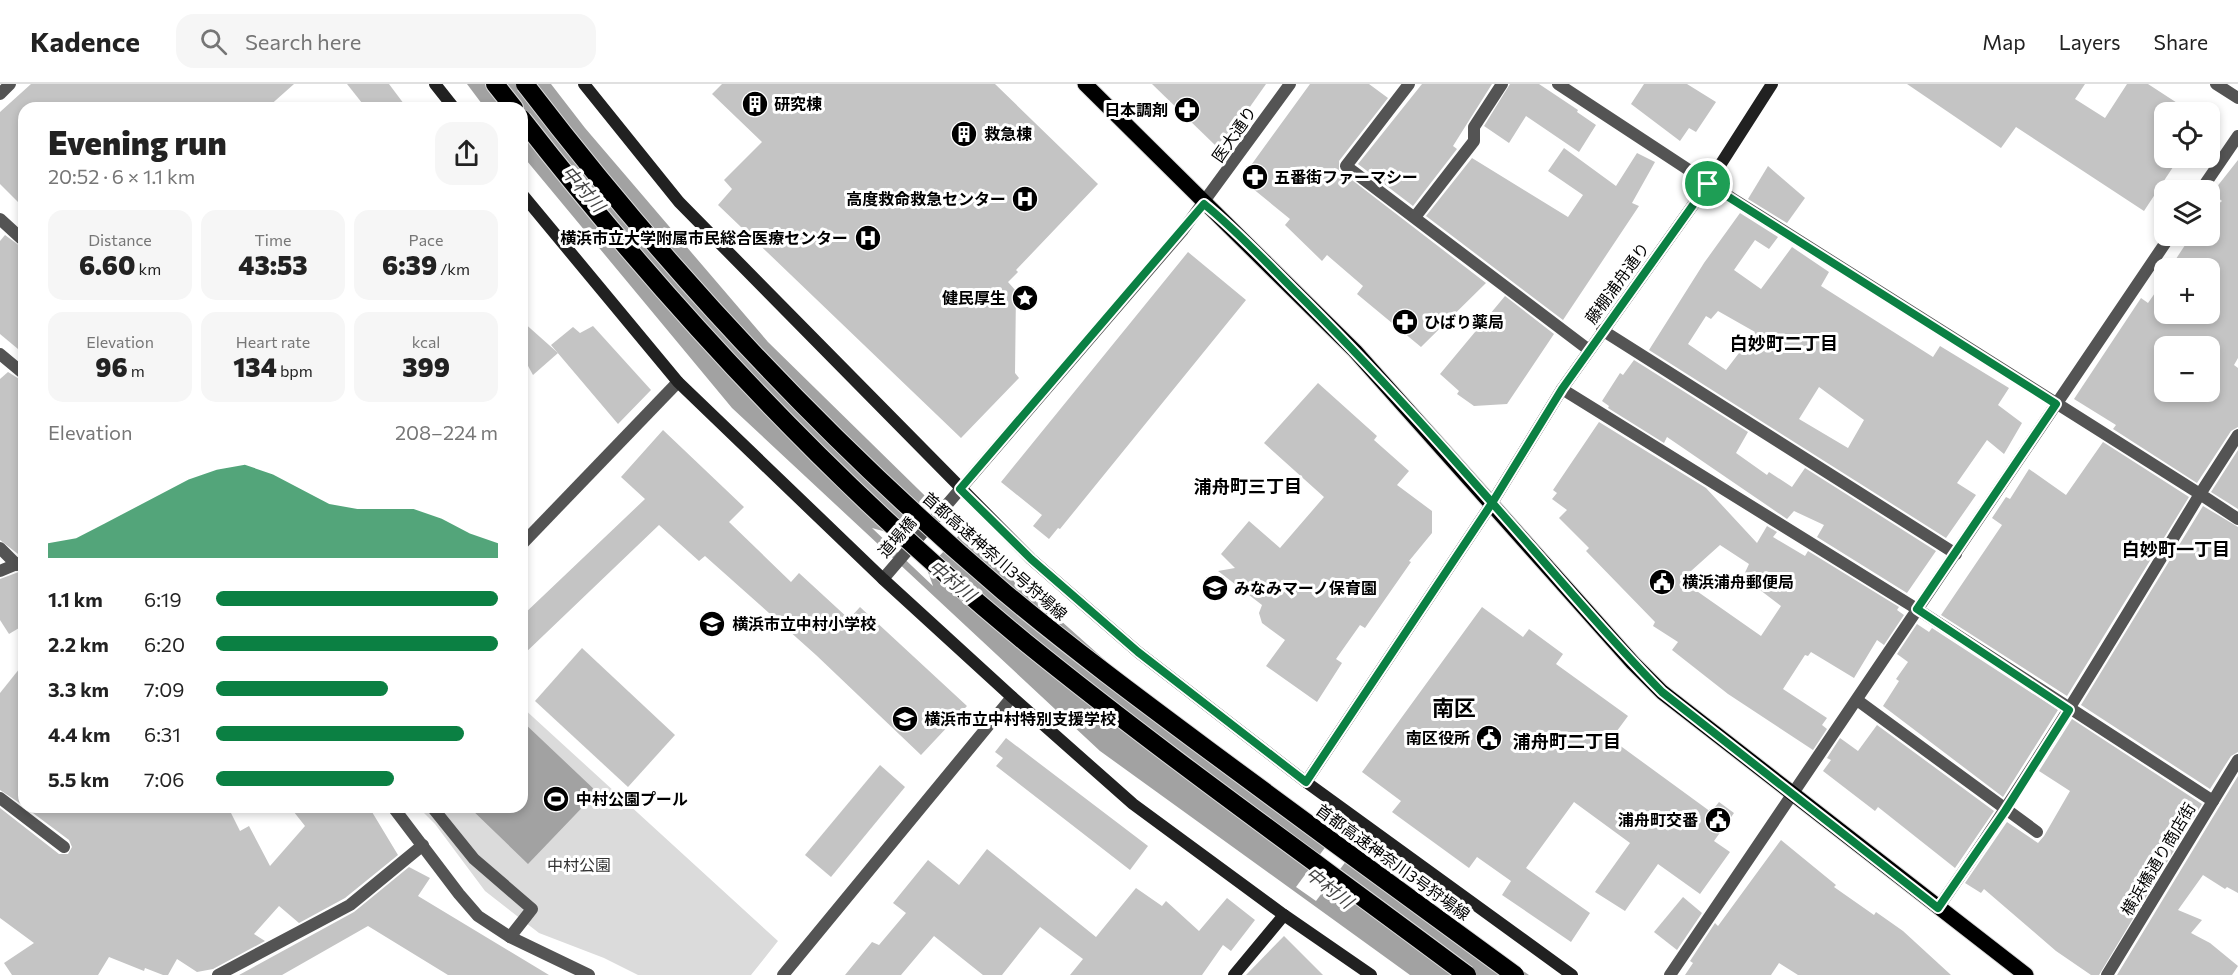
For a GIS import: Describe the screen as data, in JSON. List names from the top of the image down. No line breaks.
{"streets":{"highway":["首都高速神奈川3号狩場線"],"street":["医大通り","藤棚浦舟通り","道場橋","横浜橋通り商店街"]},"crossings":[["医大通り","道場橋"]],"districts":["白妙町二丁目","浦舟町三丁目","白妙町一丁目","南区","浦舟町二丁目"],"water":["中村川"],"parks":["中村公園"],"places":{"building":["研究棟","救急棟"],"pharmacy":["日本調剤","五番街ファーマシー","ひばり薬局"],"hospital":["高度救命救急センター","横浜市立大学附属市民総合医療センター"],"place":["健民厚生"],"public building":["横浜浦舟郵便局","南区役所","浦舟町交番"],"school or university":["みなみマーノ保育園","横浜市立中村小学校","横浜市立中村特別支援学校"],"sports":["中村公園プール"]},"page":{"header":"Kadence","search":"Search here","nav":["Map","Layers","Share"],"map_buttons":["+","−"],"heading":["Evening run","20:52 · 6 × 1.1 km"],"stats":[["Distance","6.60 km"],["Time","43:53"],["Pace","6:39 /km"],["Elevation","96 m"],["Heart rate","134 bpm"],["kcal","399"]],"chart":["Elevation","208–224 m"],"list":[{"name":"1.1 km","note":"6:19"},{"name":"2.2 km","note":"6:20"},{"name":"3.3 km","note":"7:09"},{"name":"4.4 km","note":"6:31"},{"name":"5.5 km","note":"7:06"}]}}
